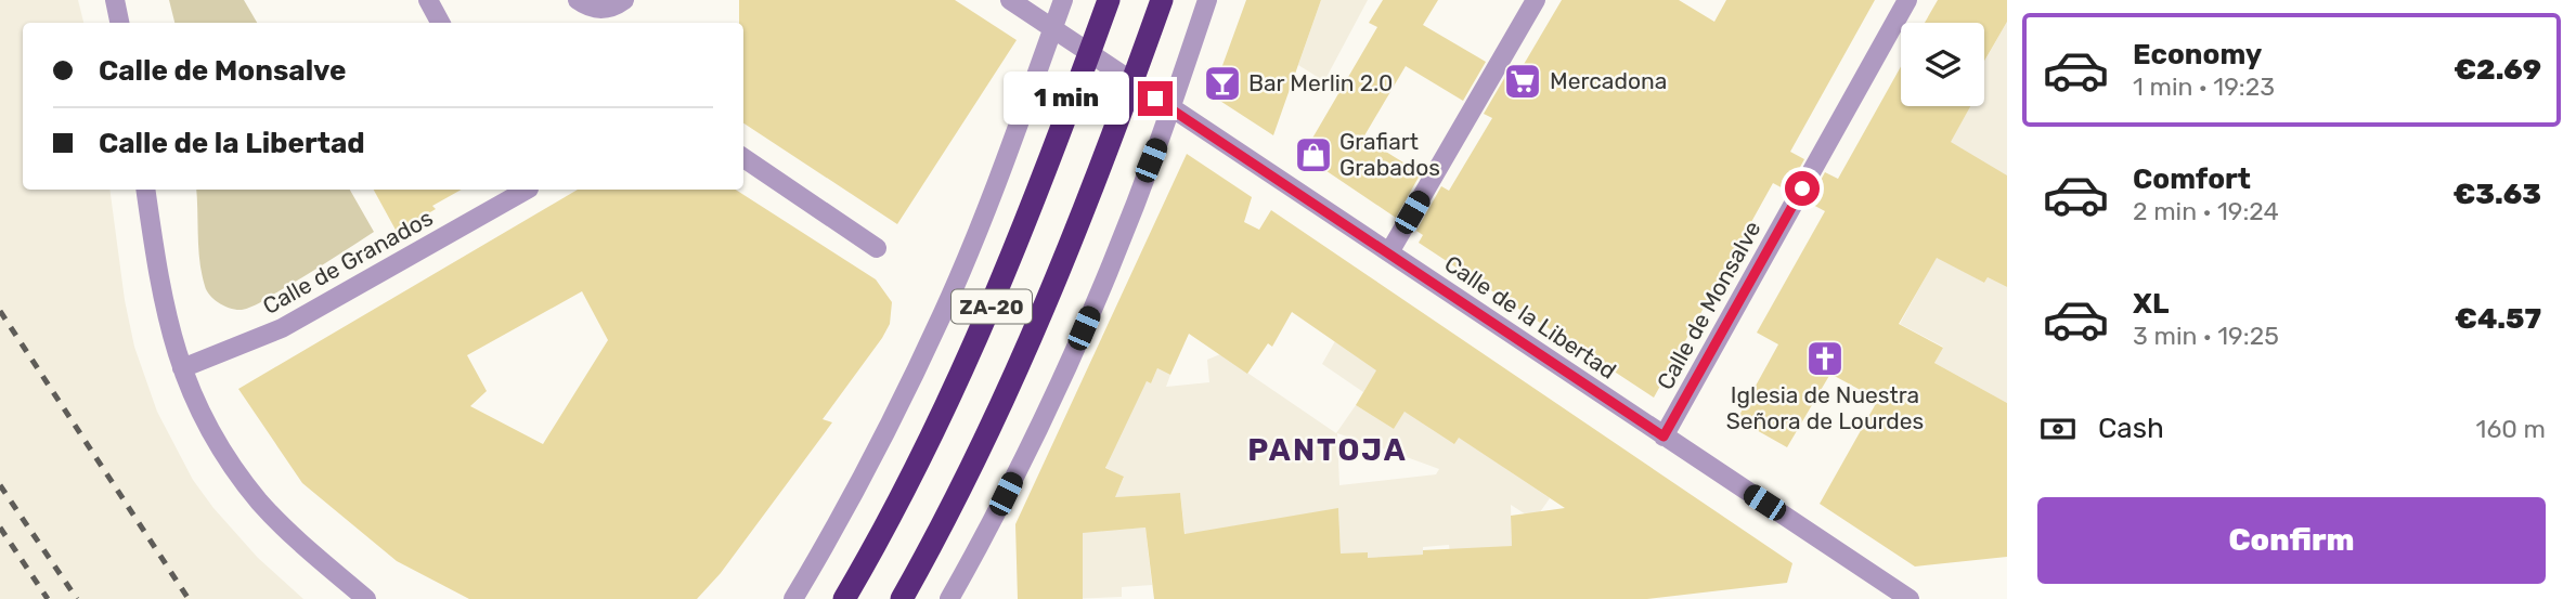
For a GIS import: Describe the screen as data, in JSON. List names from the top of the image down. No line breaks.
{"streets":{"highway":["ZA-20"],"street":["Calle de Granados","Calle de Monsalve","Calle de la Libertad"]},"crossings":[["Calle de Monsalve","Calle de la Libertad"]],"districts":["PANTOJA"],"places":{"supermarket":["Mercadona"],"bar":["Bar Merlin 2.0"],"shop":["Grafiart Grabados"],"church":["Iglesia de Nuestra Señora de Lourdes"]},"page":{"list":[{"name":"Economy","note":"1 min · 19:23","value":"€2.69"},{"name":"Comfort","note":"2 min · 19:24","value":"€3.63"},{"name":"XL","note":"3 min · 19:25","value":"€4.57"}],"banner":["Calle de Monsalve","Calle de la Libertad"],"bubble":"1 min","pay":["Cash","160 m"],"buttons":"Confirm"}}
